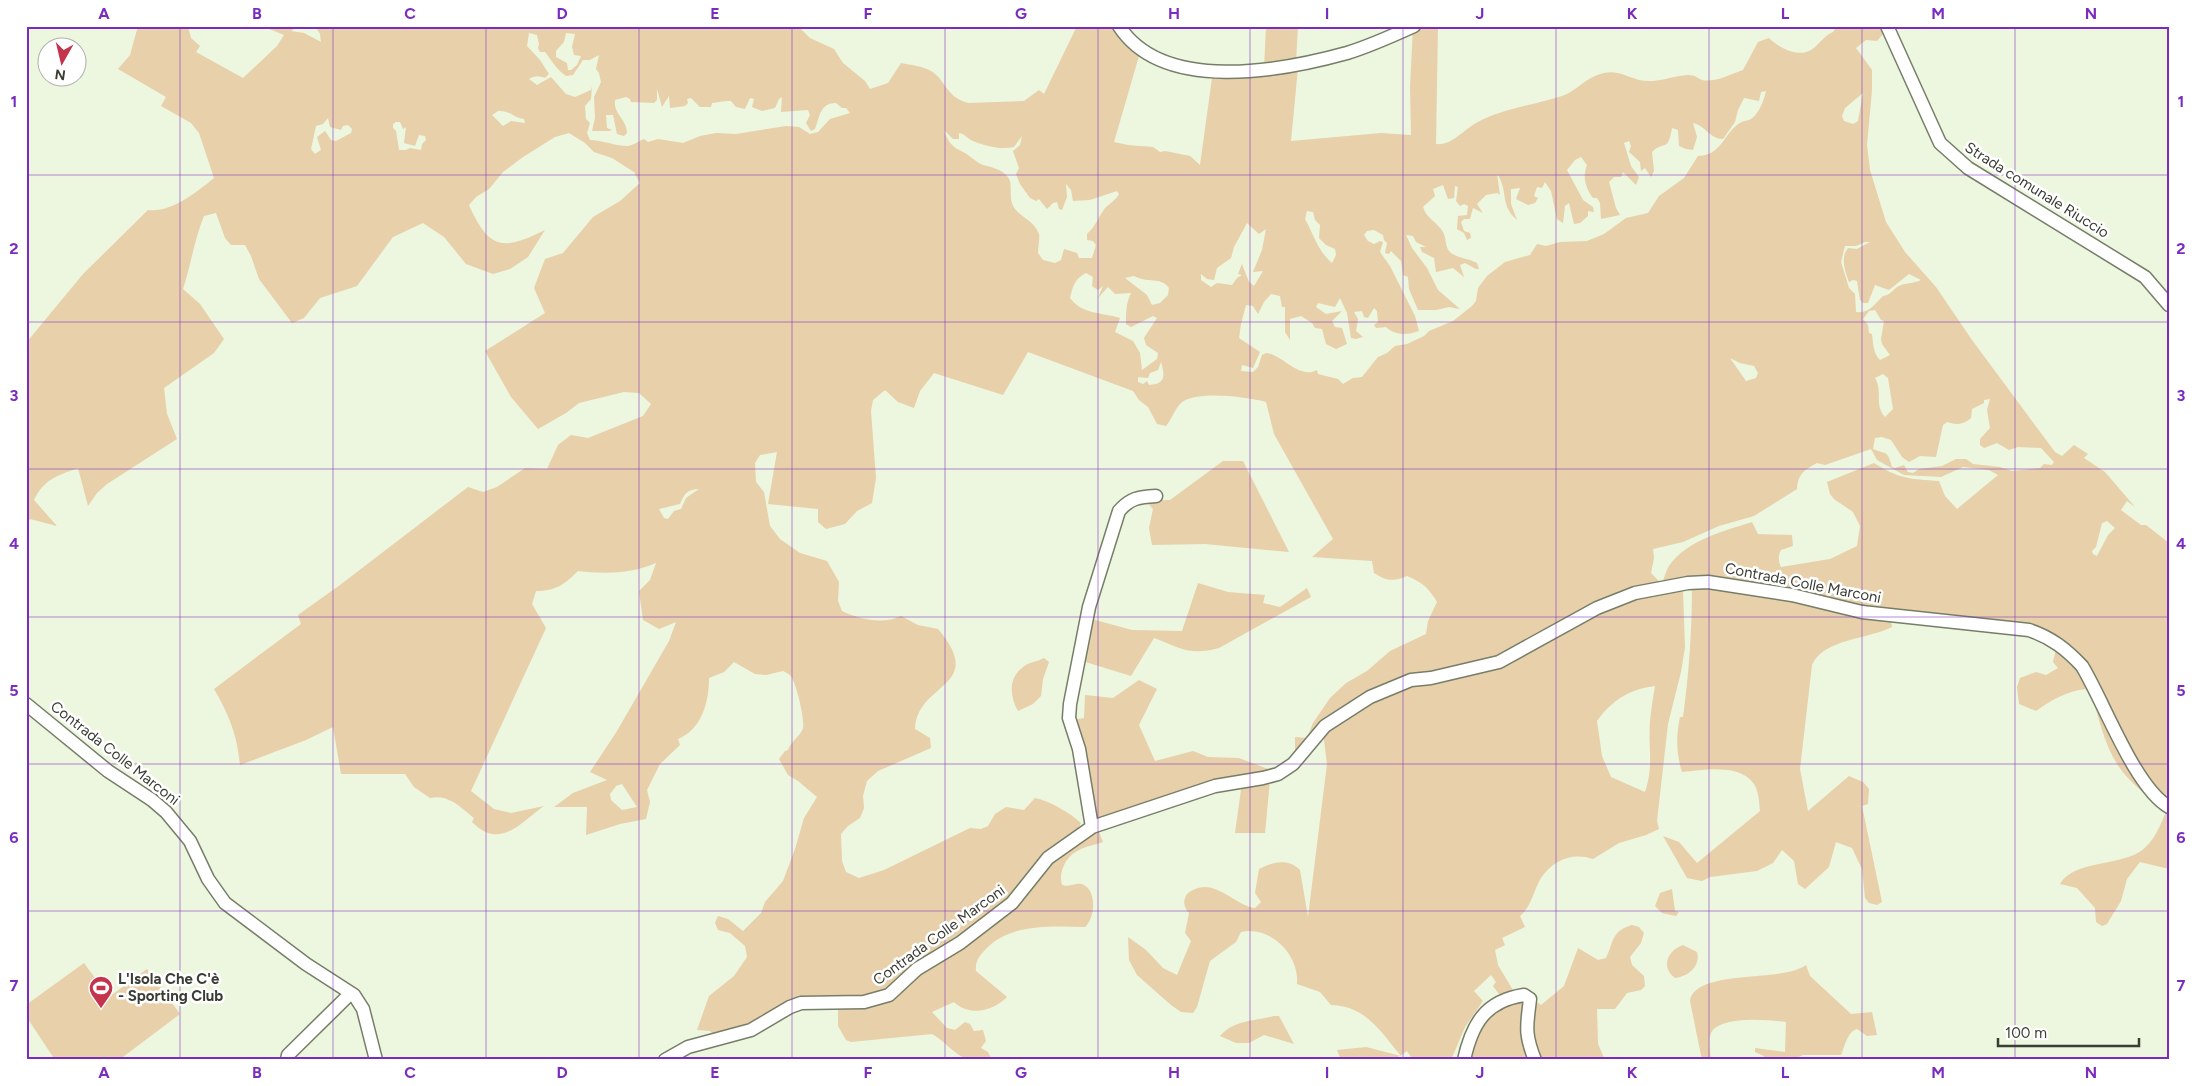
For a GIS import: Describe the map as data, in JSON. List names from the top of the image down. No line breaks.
{"streets":{"street":["Strada comunale Riuccio","Contrada Colle Marconi"]},"places":{"sports":["L'Isola Che C'è - Sporting Club"]},"scale_bar":"100 m","north":"bottom","grid":{"columns":["A","B","C","D","E","F","G","H","I","J","K","L","M","N"],"rows":["1","2","3","4","5","6","7"]}}
